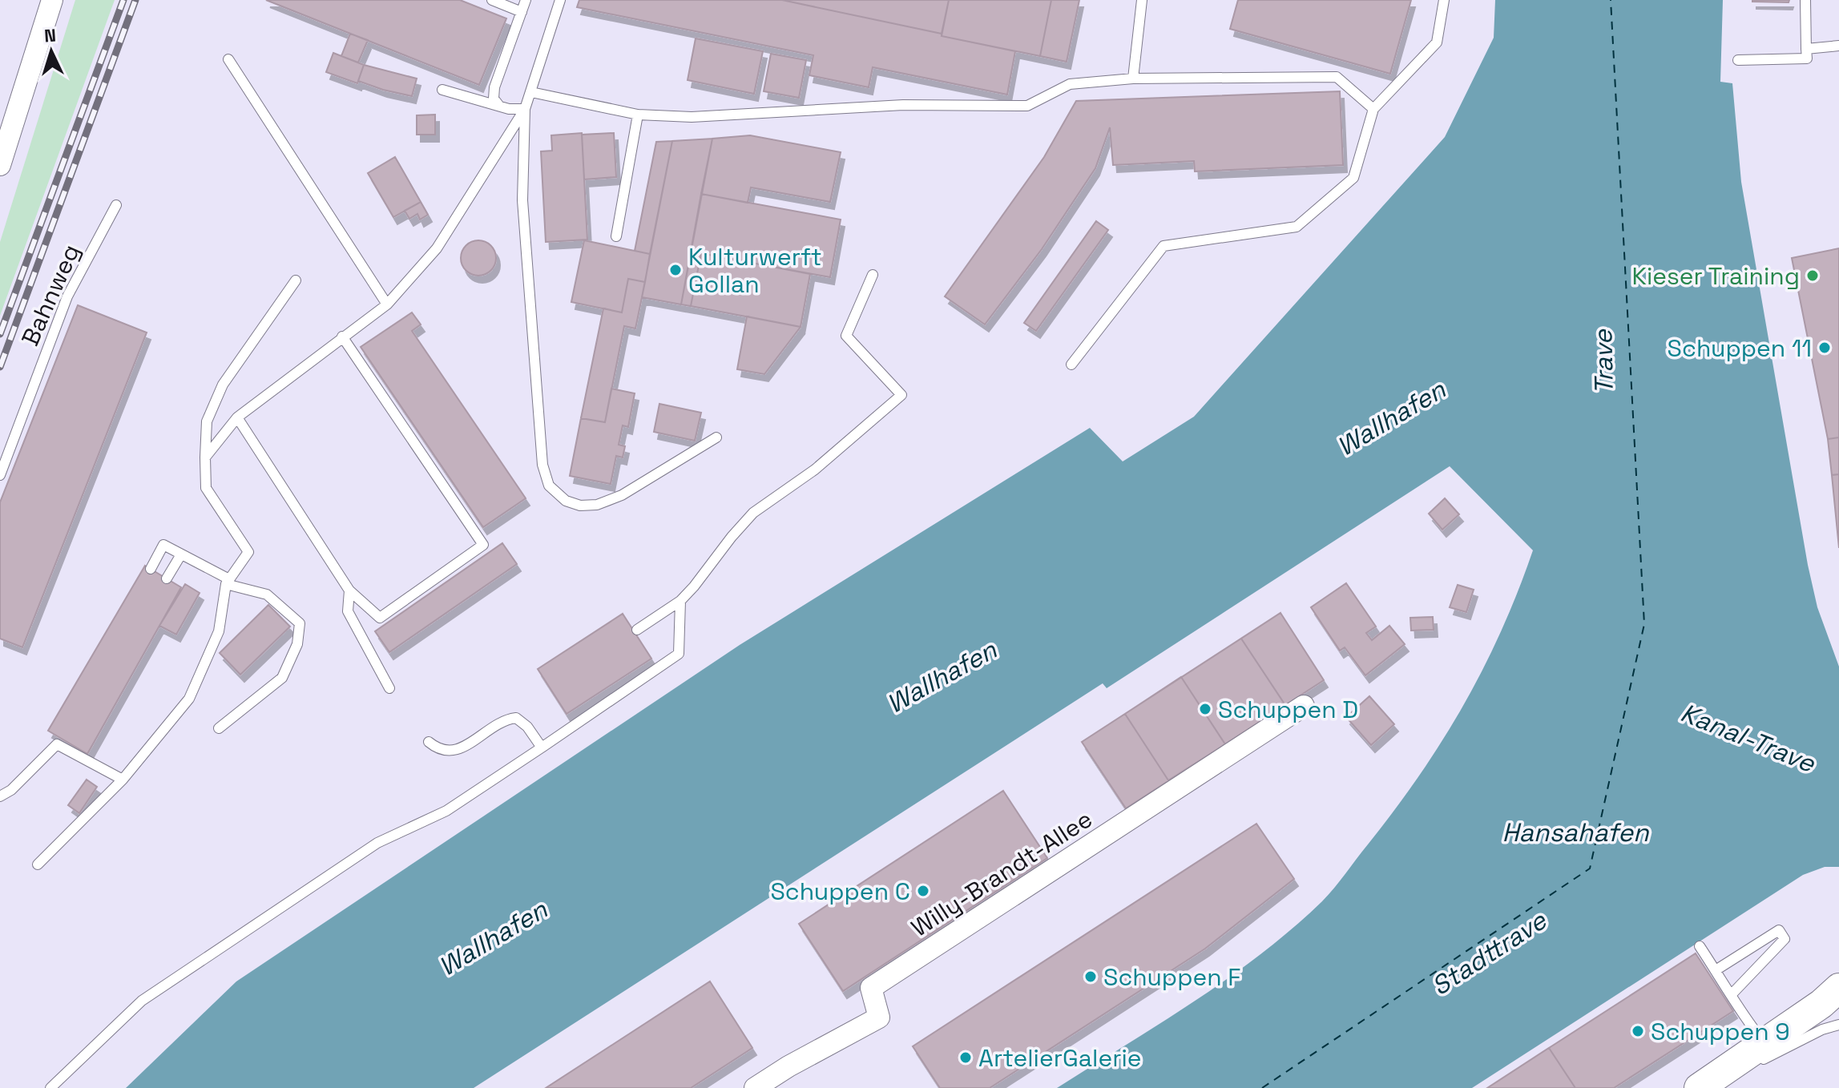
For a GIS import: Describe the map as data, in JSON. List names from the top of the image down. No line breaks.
{"streets":{"street":["Willy-Brandt-Allee"],"lane":["Bahnweg"]},"water":["Trave","Wallhafen","Kanal-Trave","Hansahafen","Stadttrave"],"places":["Kulturwerft Gollan","Kieser Training","Schuppen 11","Schuppen D","Schuppen C","Schuppen F","Schuppen 9","ArtelierGalerie"],"north":"top"}
